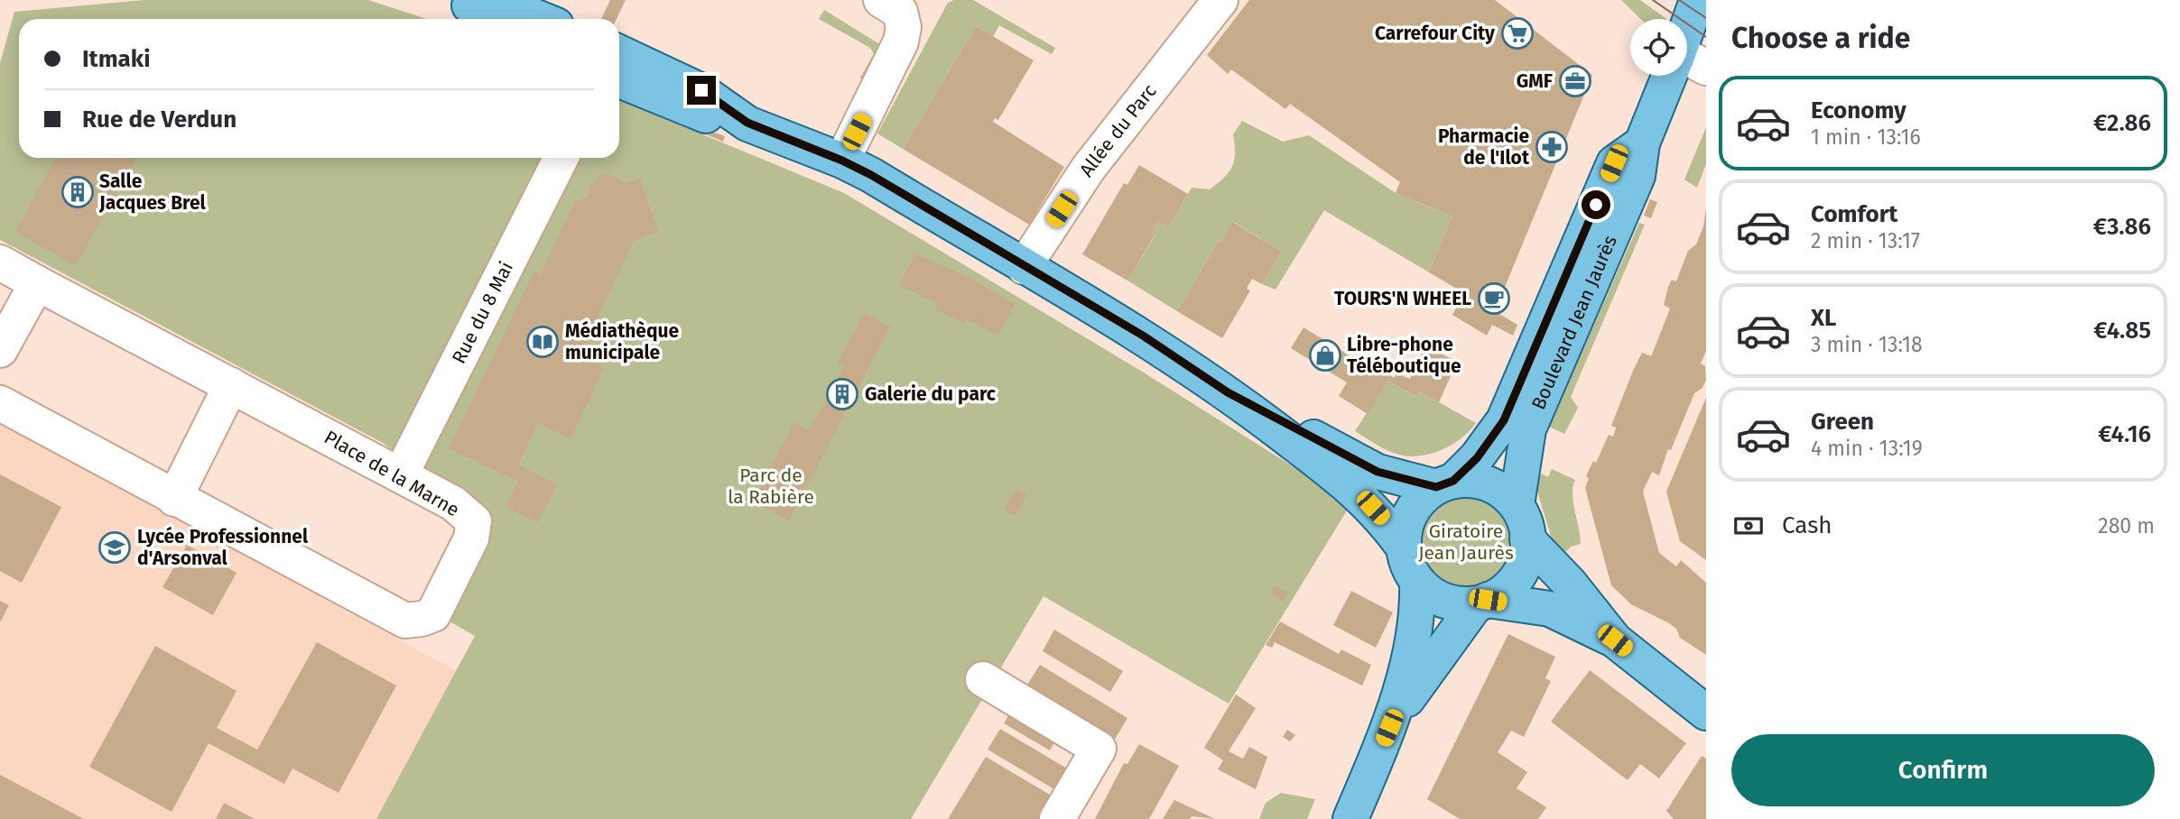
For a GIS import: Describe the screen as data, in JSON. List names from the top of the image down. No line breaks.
{"streets":{"main road":["Boulevard Jean Jaurès"],"street":["Allée du Parc","Rue du 8 Mai","Place de la Marne"]},"crossings":[["Rue du 8 Mai","Place de la Marne"]],"parks":["Parc de la Rabière","Giratoire Jean Jaurès"],"places":{"supermarket":["Carrefour City"],"office":["GMF"],"pharmacy":["Pharmacie de l'Ilot"],"building":["Salle Jacques Brel","Galerie du parc"],"cafe":["TOURS'N WHEEL"],"library":["Médiathèque municipale"],"shop":["Libre-phone Téléboutique"],"school or university":["Lycée Professionnel d'Arsonval"]},"page":{"heading":"Choose a ride","banner":["Itmaki","Rue de Verdun"],"list":[{"name":"Economy","note":"1 min · 13:16","value":"€2.86"},{"name":"Comfort","note":"2 min · 13:17","value":"€3.86"},{"name":"XL","note":"3 min · 13:18","value":"€4.85"},{"name":"Green","note":"4 min · 13:19","value":"€4.16"}],"pay":["Cash","280 m"],"buttons":"Confirm"}}
